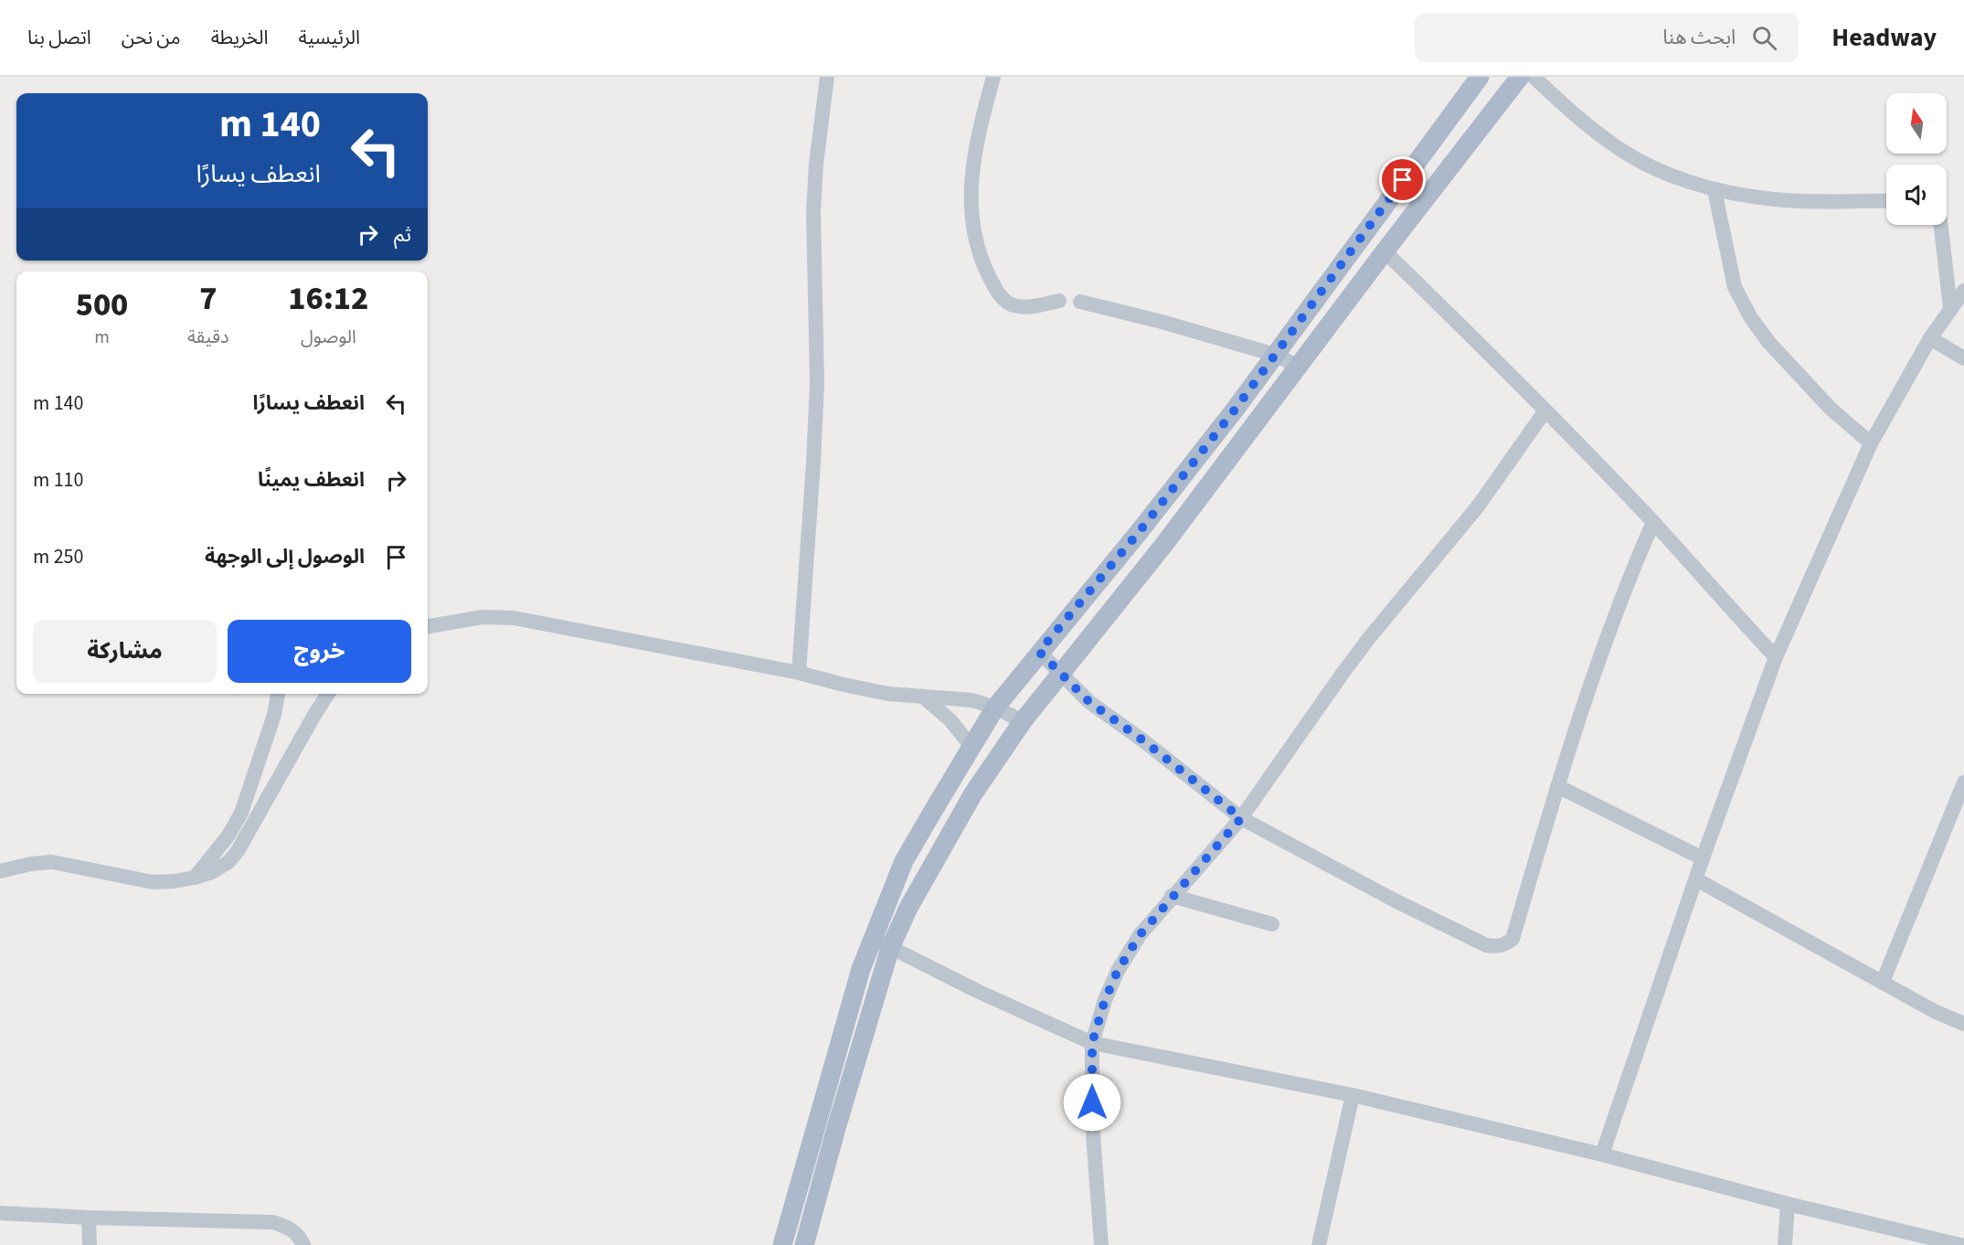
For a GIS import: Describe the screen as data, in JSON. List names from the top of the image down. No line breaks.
{"north":"top","page":{"header":"Headway","search":"ابحث هنا","nav":["الرئيسية","الخريطة","من نحن","اتصل بنا"],"turn":["140 m","انعطف يسارًا"],"then":"ثم","eta":["16:12","الوصول","7","دقيقة","500","m"],"list":[{"name":"انعطف يسارًا","value":"140 m"},{"name":"انعطف يمينًا","value":"110 m"},{"name":"الوصول إلى الوجهة","value":"250 m"}],"buttons":["خروج","مشاركة"]}}
